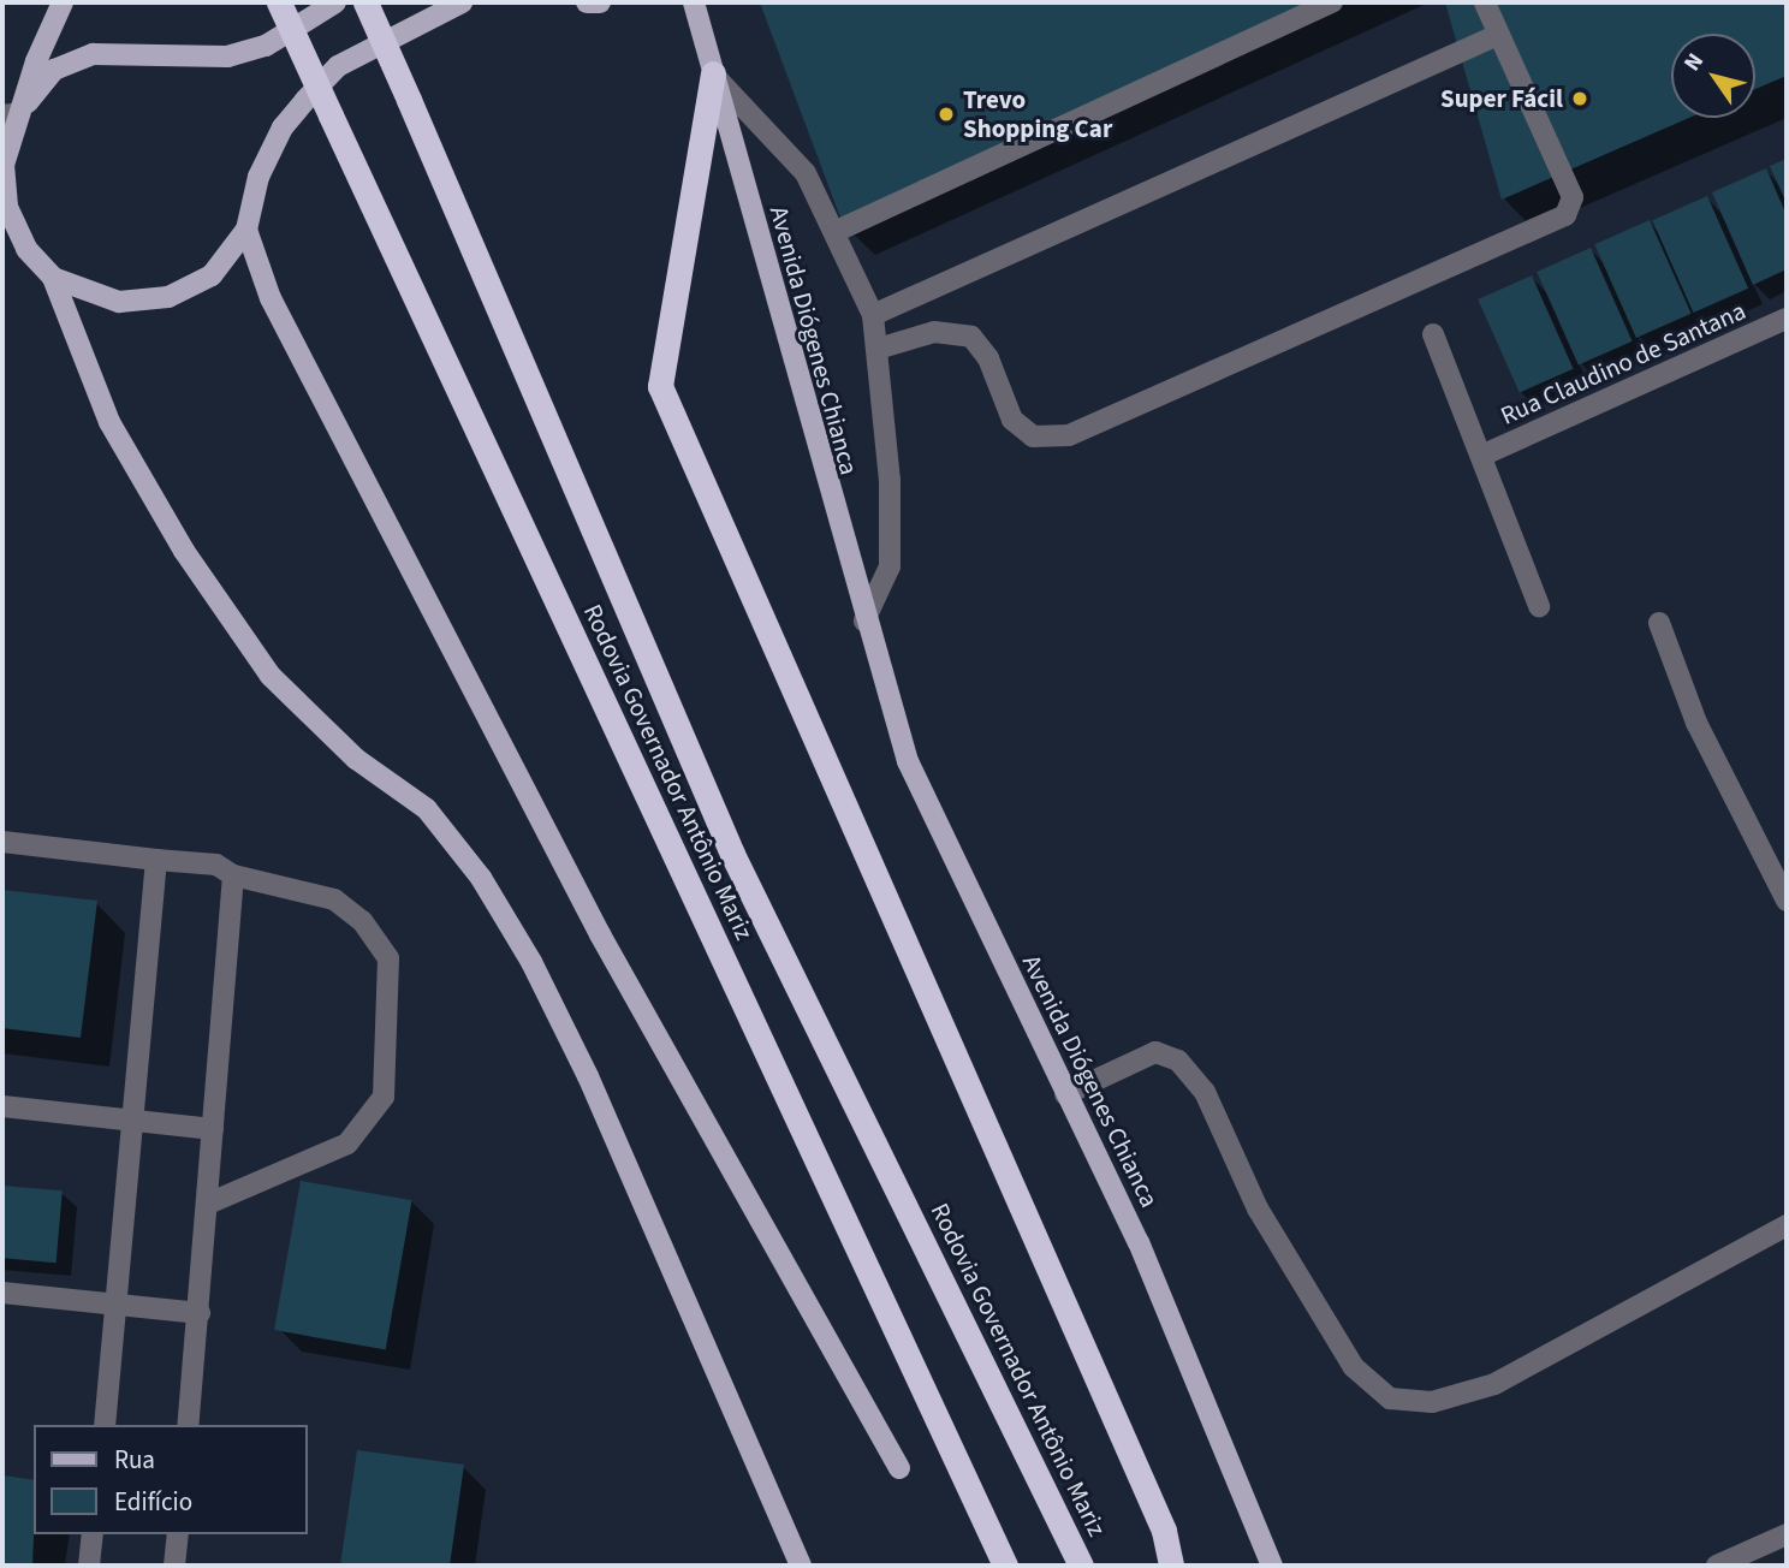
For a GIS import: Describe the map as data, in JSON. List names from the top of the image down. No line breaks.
{"streets":{"highway":["Rodovia Governador Antônio Mariz"],"main road":["Avenida Diógenes Chianca"],"street":["Rua Claudino de Santana"]},"places":["Super Fácil","Trevo Shopping Car"],"legend":["Rua","Edifício"],"north":"top left"}
